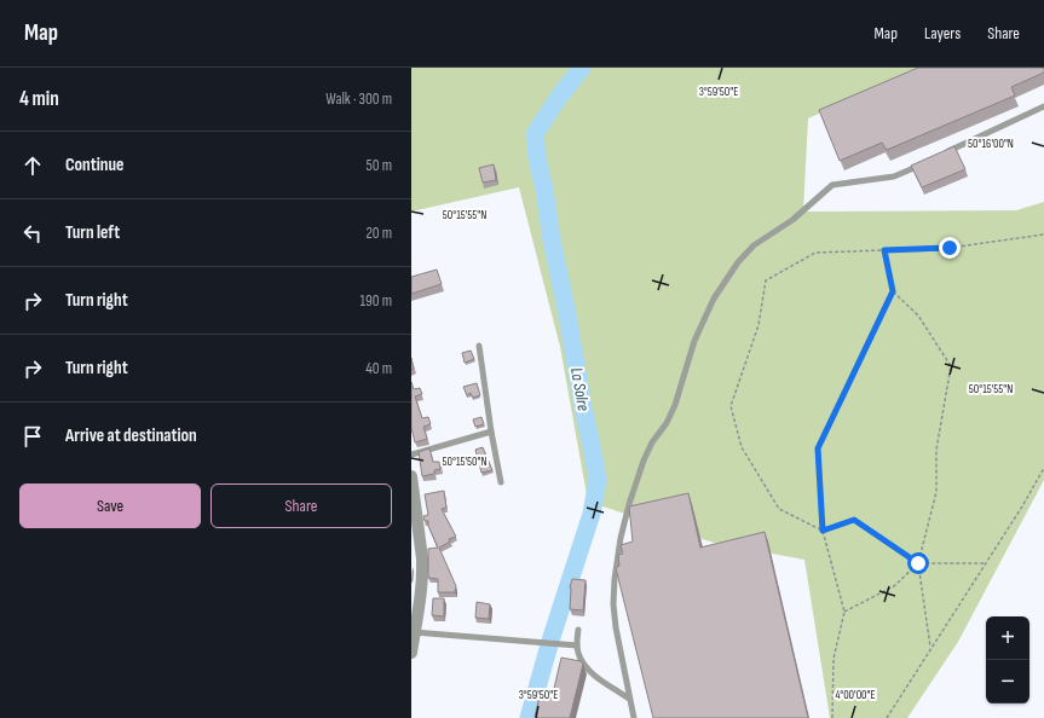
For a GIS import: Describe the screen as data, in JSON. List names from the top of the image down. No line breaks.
{"water":["La Solre"],"page":{"header":"Map","nav":["Map","Layers","Share"],"heading":["4 min","Walk · 300 m"],"list":[["Continue","50 m"],["Turn left","20 m"],["Turn right","190 m"],["Turn right","40 m"],"Arrive at destination"],"buttons":["Save","Share"],"map_buttons":["+","−"]},"coordinates":["3°59'50\"E","50°16'00\"N","50°15'55\"N","50°15'50\"N","4°00'00\"E"]}
